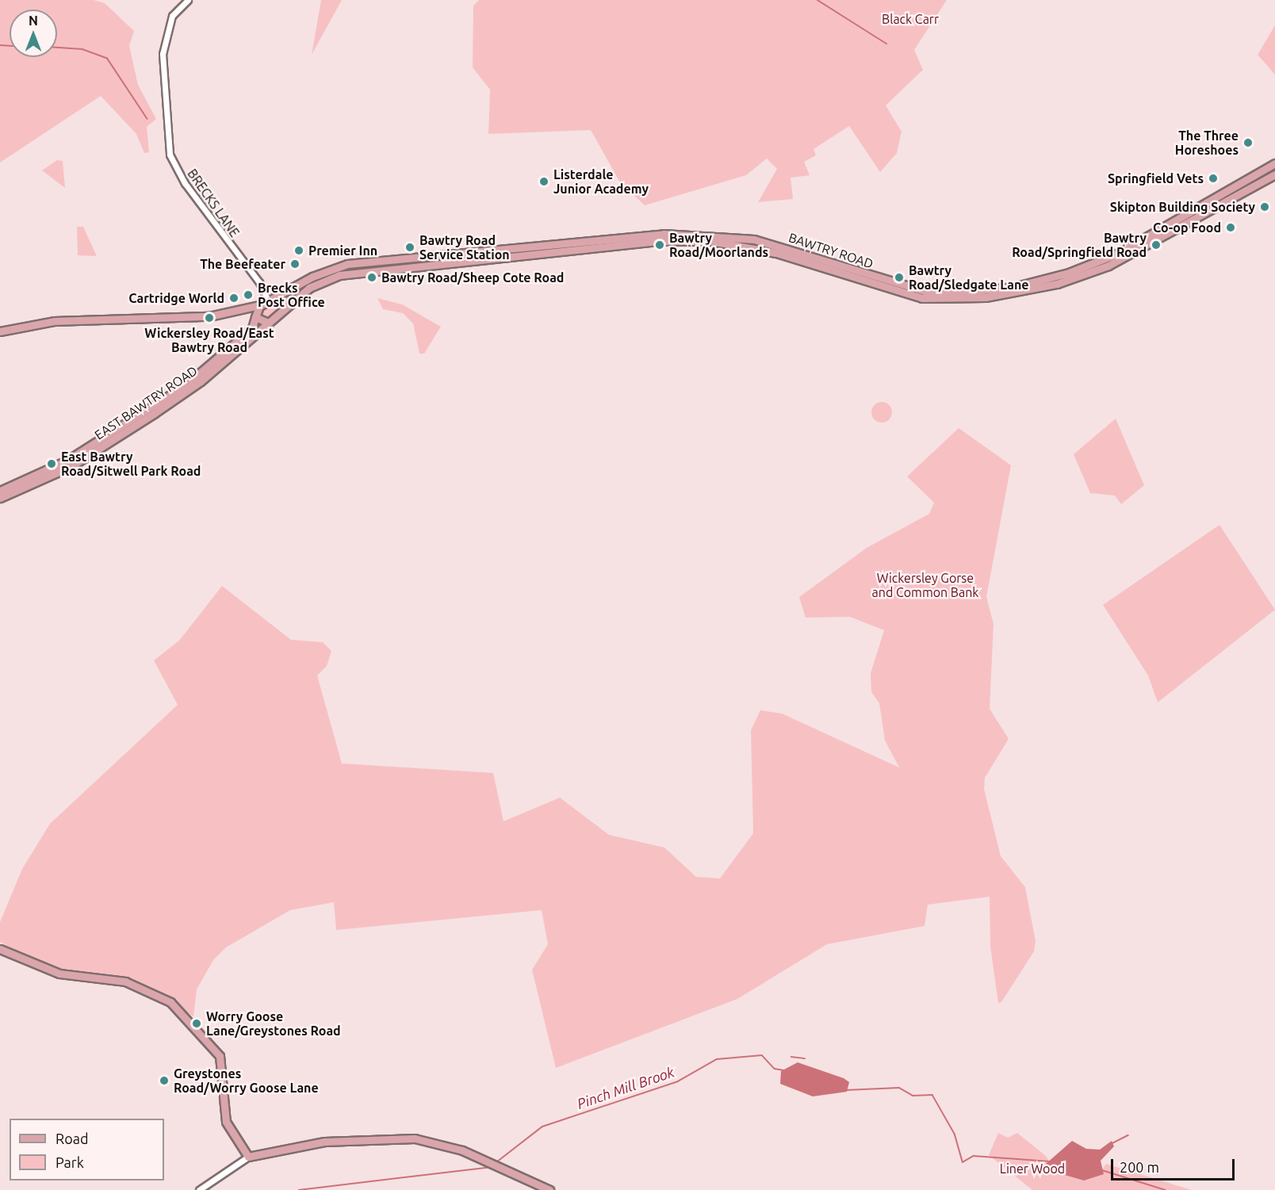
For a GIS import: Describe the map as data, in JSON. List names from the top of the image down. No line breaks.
{"streets":{"main road":["BAWTRY ROAD","EAST BAWTRY ROAD"],"street":["BRECKS LANE"]},"crossings":[["BRECKS LANE","BAWTRY ROAD"],["BAWTRY ROAD","EAST BAWTRY ROAD"]],"water":["Pinch Mill Brook"],"parks":["Black Carr","Wickersley Gorse and Common Bank","Liner Wood"],"places":["The Three Horeshoes","Springfield Vets","Listerdale Junior Academy","Skipton Building Society","Co-op Food","Bawtry Road/Moorlands","Bawtry Road/Springfield Road","Bawtry Road Service Station","Premier Inn","The Beefeater","Bawtry Road/Sheep Cote Road","Bawtry Road/Sledgate Lane","Brecks Post Office","Cartridge World","Wickersley Road/East Bawtry Road","East Bawtry Road/Sitwell Park Road","Worry Goose Lane/Greystones Road","Greystones Road/Worry Goose Lane"],"legend":["Road","Park"],"scale_bar":"200 m","north":"top"}
